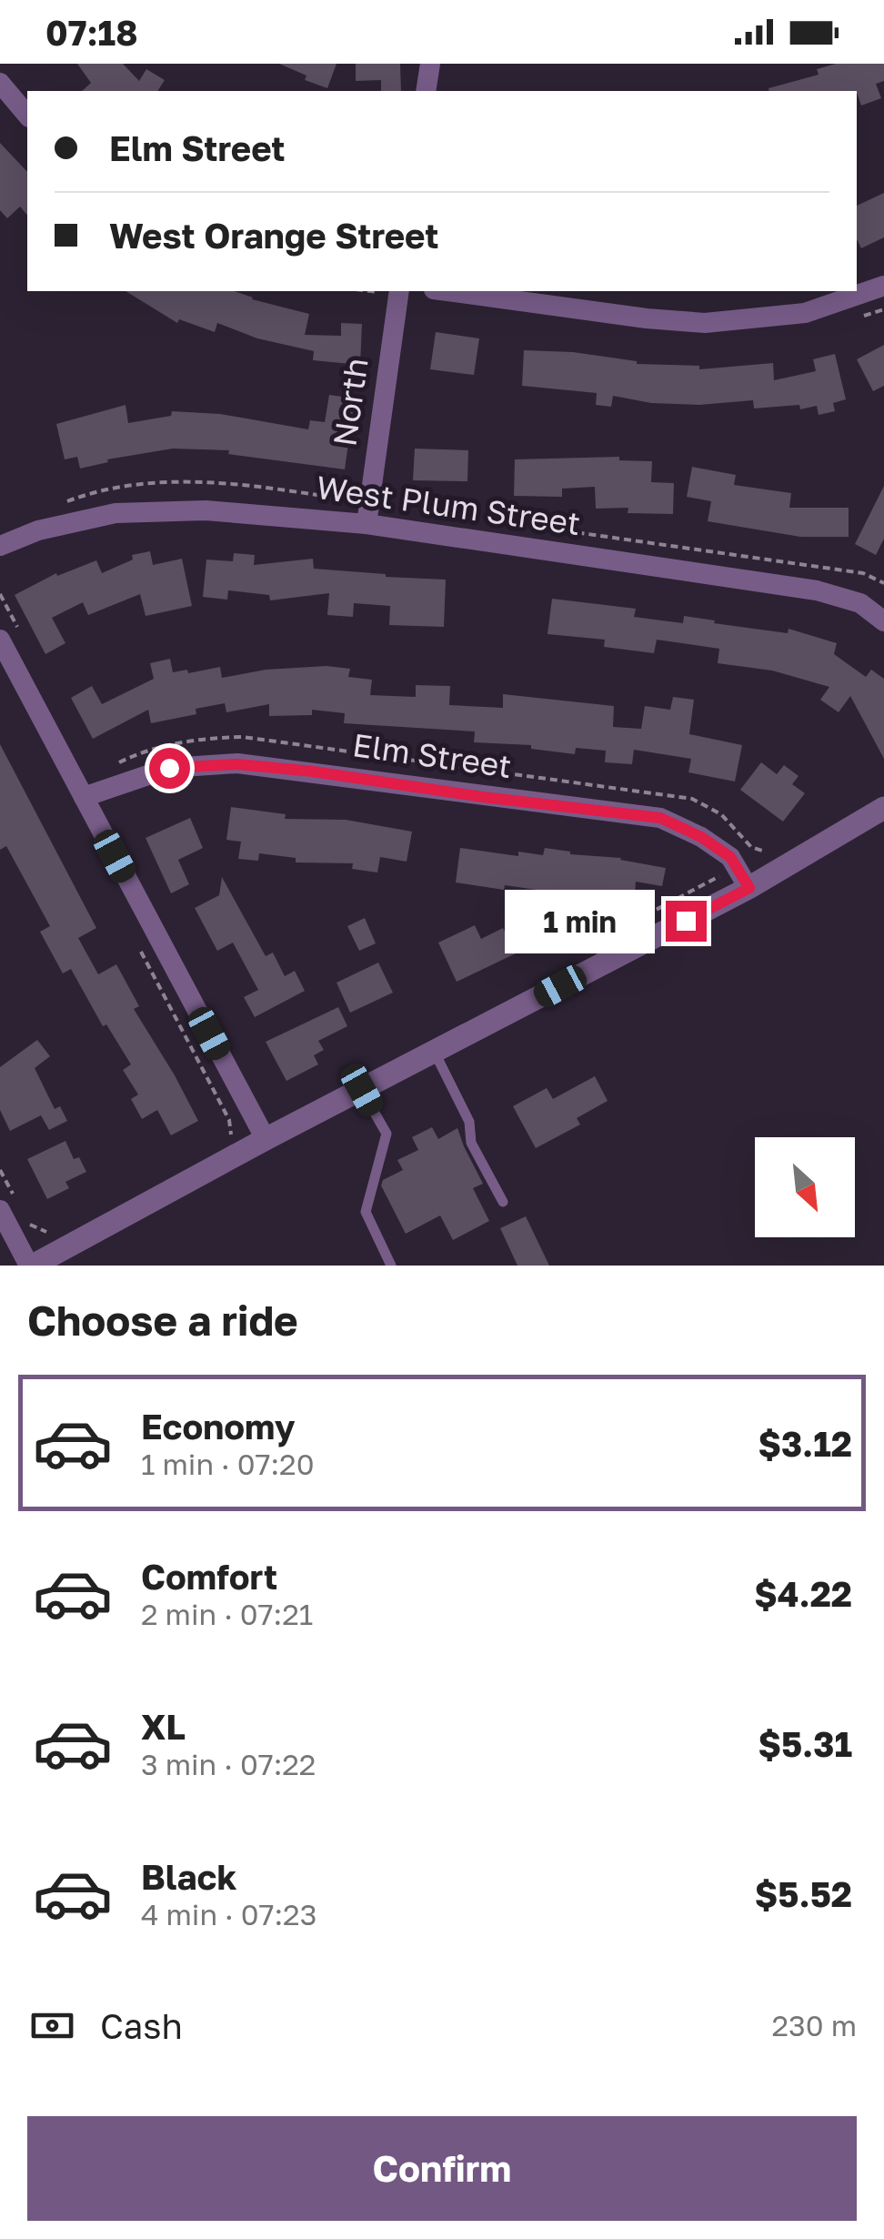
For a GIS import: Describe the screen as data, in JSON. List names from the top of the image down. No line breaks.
{"streets":{"street":["North","West Plum Street","Elm Street"]},"crossings":[["North","West Plum Street"]],"north":"bottom right","page":{"status":"07:18","banner":["Elm Street","West Orange Street"],"bubble":"1 min","heading":"Choose a ride","list":[{"name":"Economy","note":"1 min · 07:20","value":"$3.12"},{"name":"Comfort","note":"2 min · 07:21","value":"$4.22"},{"name":"XL","note":"3 min · 07:22","value":"$5.31"},{"name":"Black","note":"4 min · 07:23","value":"$5.52"}],"pay":["Cash","230 m"],"buttons":"Confirm"}}
